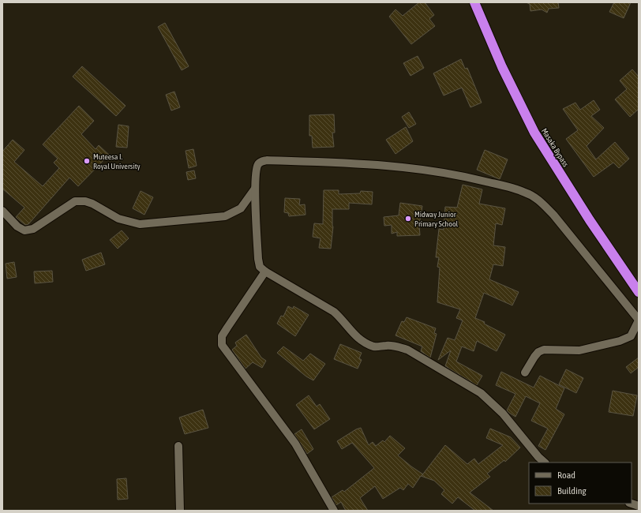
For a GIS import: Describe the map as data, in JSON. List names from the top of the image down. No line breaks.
{"streets":{"highway":["Masaka Bypass"]},"places":["Muteesa I. Royal University","Midway Junior Primary School"],"legend":["Road","Building"]}
